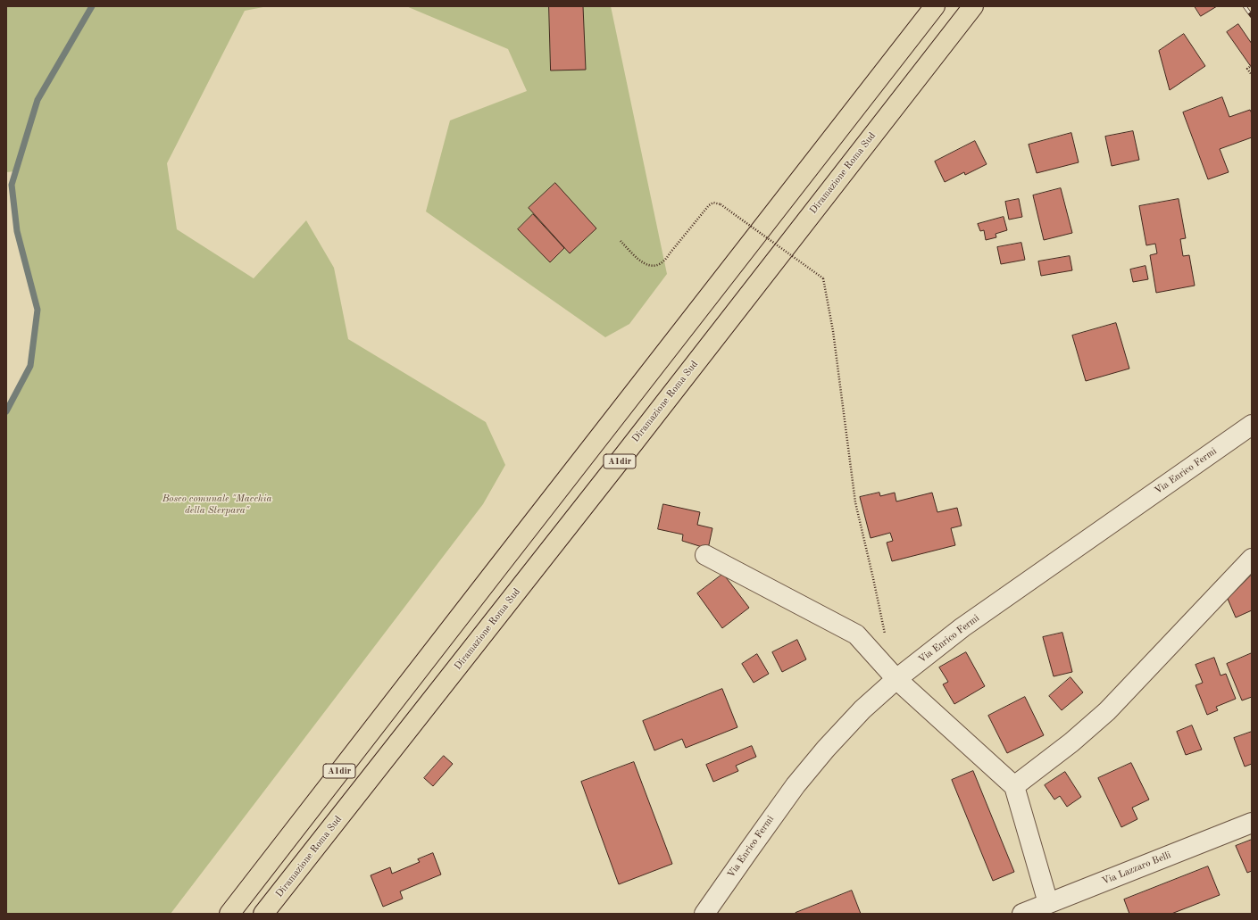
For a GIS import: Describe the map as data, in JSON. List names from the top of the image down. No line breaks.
{"streets":{"highway":["Diramazione Roma Sud","A1dir"],"street":["Via Enrico Fermi","Via Lazzaro Belli"]},"parks":["Bosco comunale \"Macchia della Sterpara\""]}
